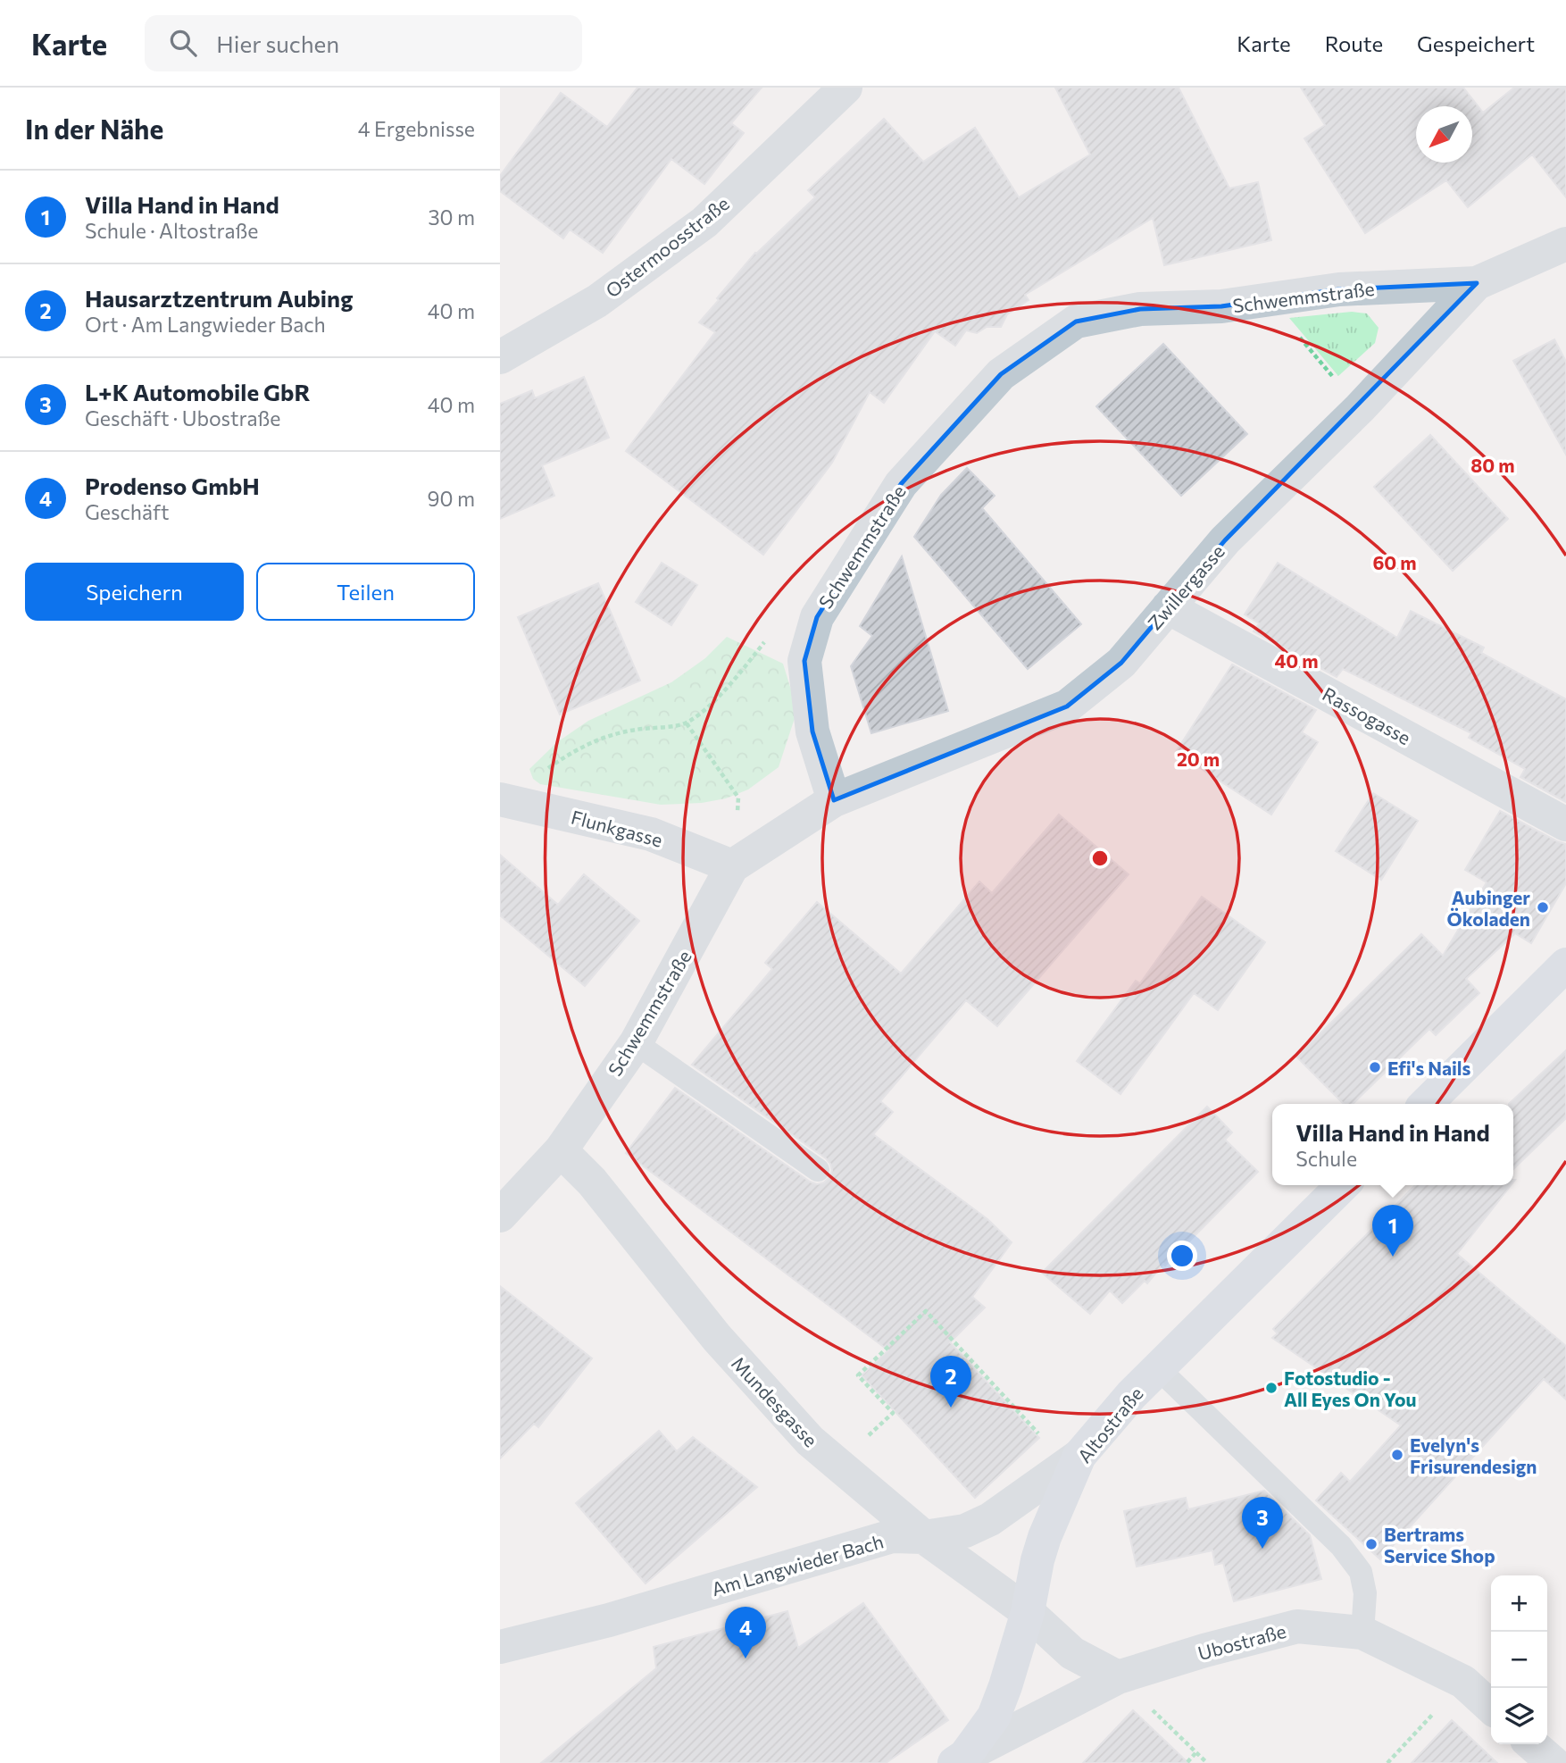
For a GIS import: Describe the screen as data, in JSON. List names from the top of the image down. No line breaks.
{"streets":{"main road":["Altostraße"],"street":["Ostermoosstraße","Schwemmstraße","Zwillergasse","Rassogasse","Flunkgasse","Mundesgasse","Am Langwieder Bach","Ubostraße"]},"crossings":[["Schwemmstraße","Zwillergasse"],["Schwemmstraße","Flunkgasse"],["Schwemmstraße","Mundesgasse"],["Zwillergasse","Rassogasse"],["Mundesgasse","Altostraße"],["Mundesgasse","Am Langwieder Bach"],["Altostraße","Am Langwieder Bach"],["Altostraße","Ubostraße"]],"places":["Aubinger Ökoladen","Efi's Nails","Fotostudio - All Eyes On You","Evelyn's Frisurendesign","Bertrams Service Shop"],"north":"bottom left","page":{"header":"Karte","search":"Hier suchen","nav":["Karte","Route","Gespeichert"],"heading":["In der Nähe","4 Ergebnisse"],"list":[{"mark":"1","name":"Villa Hand in Hand","note":"Schule · Altostraße","value":"30 m"},{"mark":"2","name":"Hausarztzentrum Aubing","note":"Ort · Am Langwieder Bach","value":"40 m"},{"mark":"3","name":"L+K Automobile GbR","note":"Geschäft · Ubostraße","value":"40 m"},{"mark":"4","name":"Prodenso GmbH","note":"Geschäft","value":"90 m"}],"buttons":["Speichern","Teilen"],"popup":["Villa Hand in Hand","Schule"],"pins":["1","2","3","4"],"map_buttons":["+","−"]},"rings":["80 m","60 m","40 m","20 m"]}
